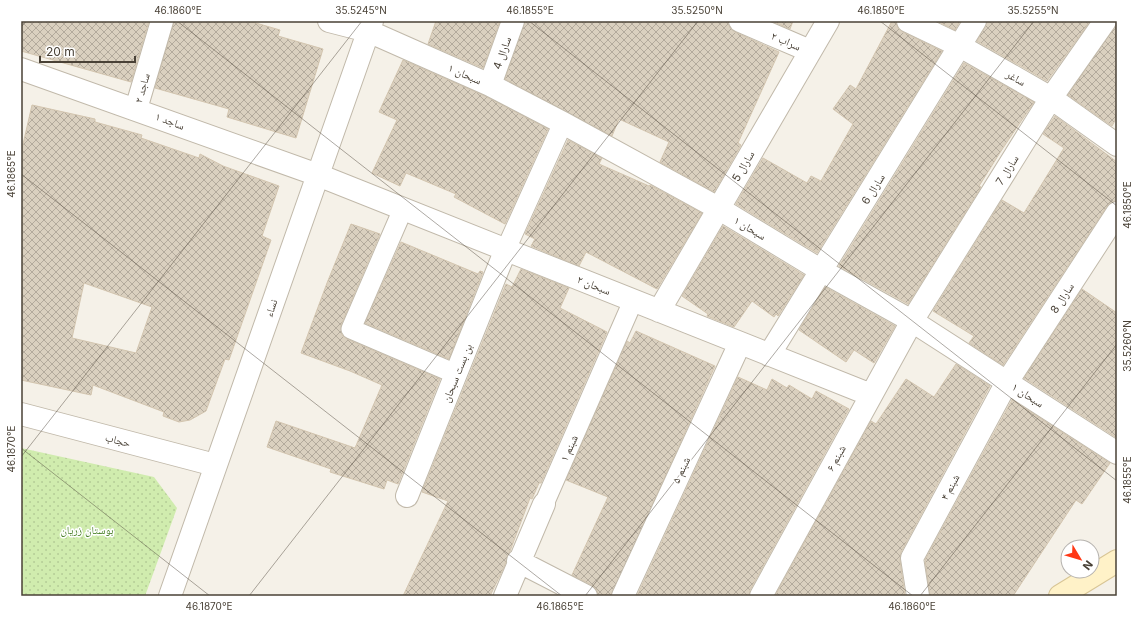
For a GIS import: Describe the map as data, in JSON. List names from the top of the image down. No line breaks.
{"streets":{"street":["سراب ۲","سارال 4","سبحان ۱","ساغر","ساجد ۲","ساجد ۱","سارال 5","سارال 7","سارال 6","سبحان ۲","سارال 8","نساء","بن بست سبحان","حجاب","شبنم ۱","شبنم ۶","شبنم ۵","شبنم ۴"]},"crossings":[["سراب ۲","سارال 5"],["سارال 4","سبحان ۱"],["سبحان ۱","سارال 5"],["سبحان ۱","سارال 7"],["سبحان ۱","سارال 6"],["سبحان ۱","سارال 8"],["سبحان ۱","نساء"],["سبحان ۱","شبنم ۶"],["سبحان ۱","شبنم ۴"],["ساغر","سارال 7"],["ساغر","سارال 6"],["ساجد ۲","ساجد ۱"],["ساجد ۱","سبحان ۲"],["ساجد ۱","نساء"],["سارال 5","سبحان ۲"],["سارال 7","شبنم ۶"],["سارال 6","سبحان ۲"],["سبحان ۲","نساء"],["سبحان ۲","بن بست سبحان"],["سبحان ۲","شبنم ۱"],["سبحان ۲","شبنم ۶"],["سبحان ۲","شبنم ۵"],["سارال 8","شبنم ۴"],["نساء","حجاب"]],"parks":["بوستان زریان"],"scale_bar":"20 m","north":"bottom right","coordinates":["46.1860°E","35.5245°N","46.1855°E","35.5250°N","46.1850°E","35.5255°N","46.1865°E","35.5260°N","46.1870°E"]}
